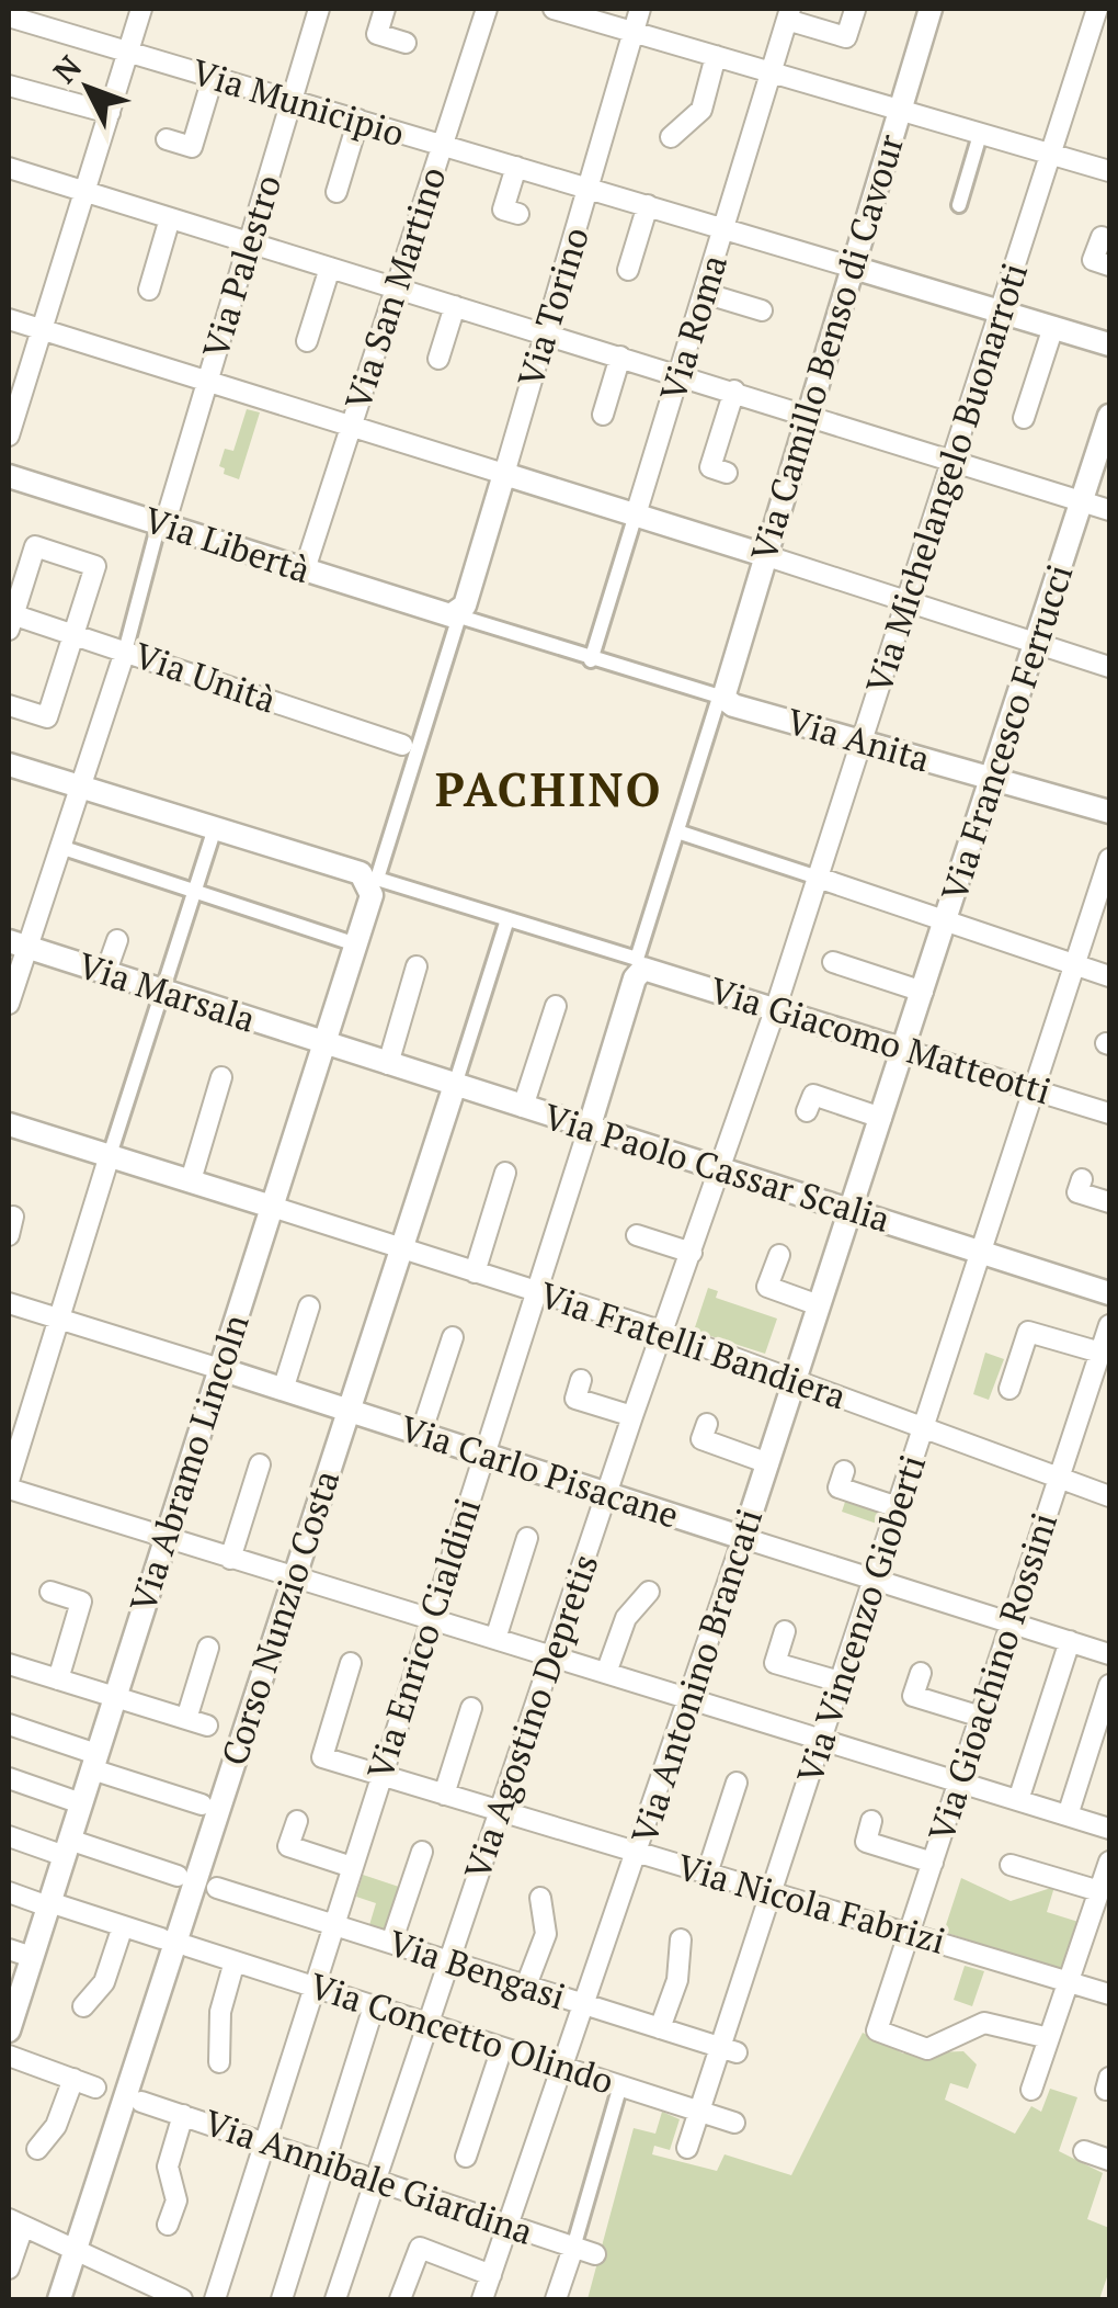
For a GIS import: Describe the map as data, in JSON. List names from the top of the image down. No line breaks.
{"streets":{"street":["Via Municipio","Via Palestro","Via San Martino","Via Torino","Via Roma","Via Camillo Benso di Cavour","Via Michelangelo Buonarroti","Via Libertà","Via Unità","Via Francesco Ferrucci","Via Anita","Via Marsala","Via Giacomo Matteotti","Via Paolo Cassar Scalia","Via Fratelli Bandiera","Via Abramo Lincoln","Via Carlo Pisacane","Corso Nunzio Costa","Via Vincenzo Gioberti","Via Enrico Cialdini","Via Antonino Brancati","Via Gioachino Rossini","Via Agostino Depretis","Via Nicola Fabrizi","Via Bengasi","Via Concetto Olindo","Via Annibale Giardina"]},"crossings":[["Via Municipio","Via Palestro"],["Via Municipio","Via San Martino"],["Via Municipio","Via Torino"],["Via Municipio","Via Roma"],["Via Municipio","Via Camillo Benso di Cavour"],["Via Palestro","Via Libertà"],["Via Palestro","Via Unità"],["Via Palestro","Via Marsala"],["Via San Martino","Via Libertà"],["Via Torino","Via Libertà"],["Via Camillo Benso di Cavour","Via Anita"],["Via Michelangelo Buonarroti","Via Anita"],["Via Michelangelo Buonarroti","Via Giacomo Matteotti"],["Via Michelangelo Buonarroti","Via Agostino Depretis"],["Via Francesco Ferrucci","Via Anita"],["Via Francesco Ferrucci","Via Giacomo Matteotti"],["Via Francesco Ferrucci","Via Antonino Brancati"],["Via Marsala","Via Paolo Cassar Scalia"],["Via Marsala","Via Abramo Lincoln"],["Via Giacomo Matteotti","Via Vincenzo Gioberti"],["Via Giacomo Matteotti","Via Enrico Cialdini"],["Via Giacomo Matteotti","Via Antonino Brancati"],["Via Giacomo Matteotti","Via Agostino Depretis"],["Via Paolo Cassar Scalia","Via Abramo Lincoln"],["Via Paolo Cassar Scalia","Corso Nunzio Costa"],["Via Paolo Cassar Scalia","Via Vincenzo Gioberti"],["Via Paolo Cassar Scalia","Via Enrico Cialdini"],["Via Paolo Cassar Scalia","Via Antonino Brancati"],["Via Paolo Cassar Scalia","Via Agostino Depretis"],["Via Fratelli Bandiera","Via Abramo Lincoln"],["Via Fratelli Bandiera","Corso Nunzio Costa"],["Via Fratelli Bandiera","Via Vincenzo Gioberti"],["Via Fratelli Bandiera","Via Enrico Cialdini"],["Via Fratelli Bandiera","Via Antonino Brancati"],["Via Fratelli Bandiera","Via Gioachino Rossini"],["Via Fratelli Bandiera","Via Agostino Depretis"],["Via Abramo Lincoln","Via Carlo Pisacane"],["Via Carlo Pisacane","Corso Nunzio Costa"],["Via Carlo Pisacane","Via Vincenzo Gioberti"],["Via Carlo Pisacane","Via Enrico Cialdini"],["Via Carlo Pisacane","Via Antonino Brancati"],["Via Carlo Pisacane","Via Gioachino Rossini"],["Via Carlo Pisacane","Via Agostino Depretis"],["Via Vincenzo Gioberti","Via Nicola Fabrizi"],["Via Vincenzo Gioberti","Via Bengasi"],["Via Vincenzo Gioberti","Via Concetto Olindo"],["Via Enrico Cialdini","Via Nicola Fabrizi"],["Via Enrico Cialdini","Via Bengasi"],["Via Enrico Cialdini","Via Concetto Olindo"],["Via Enrico Cialdini","Via Annibale Giardina"],["Via Antonino Brancati","Via Nicola Fabrizi"],["Via Antonino Brancati","Via Bengasi"],["Via Antonino Brancati","Via Concetto Olindo"],["Via Antonino Brancati","Via Annibale Giardina"],["Via Gioachino Rossini","Via Nicola Fabrizi"],["Via Agostino Depretis","Via Nicola Fabrizi"],["Via Agostino Depretis","Via Bengasi"],["Via Agostino Depretis","Via Concetto Olindo"],["Via Agostino Depretis","Via Annibale Giardina"]],"districts":["PACHINO"],"north":"top left"}
